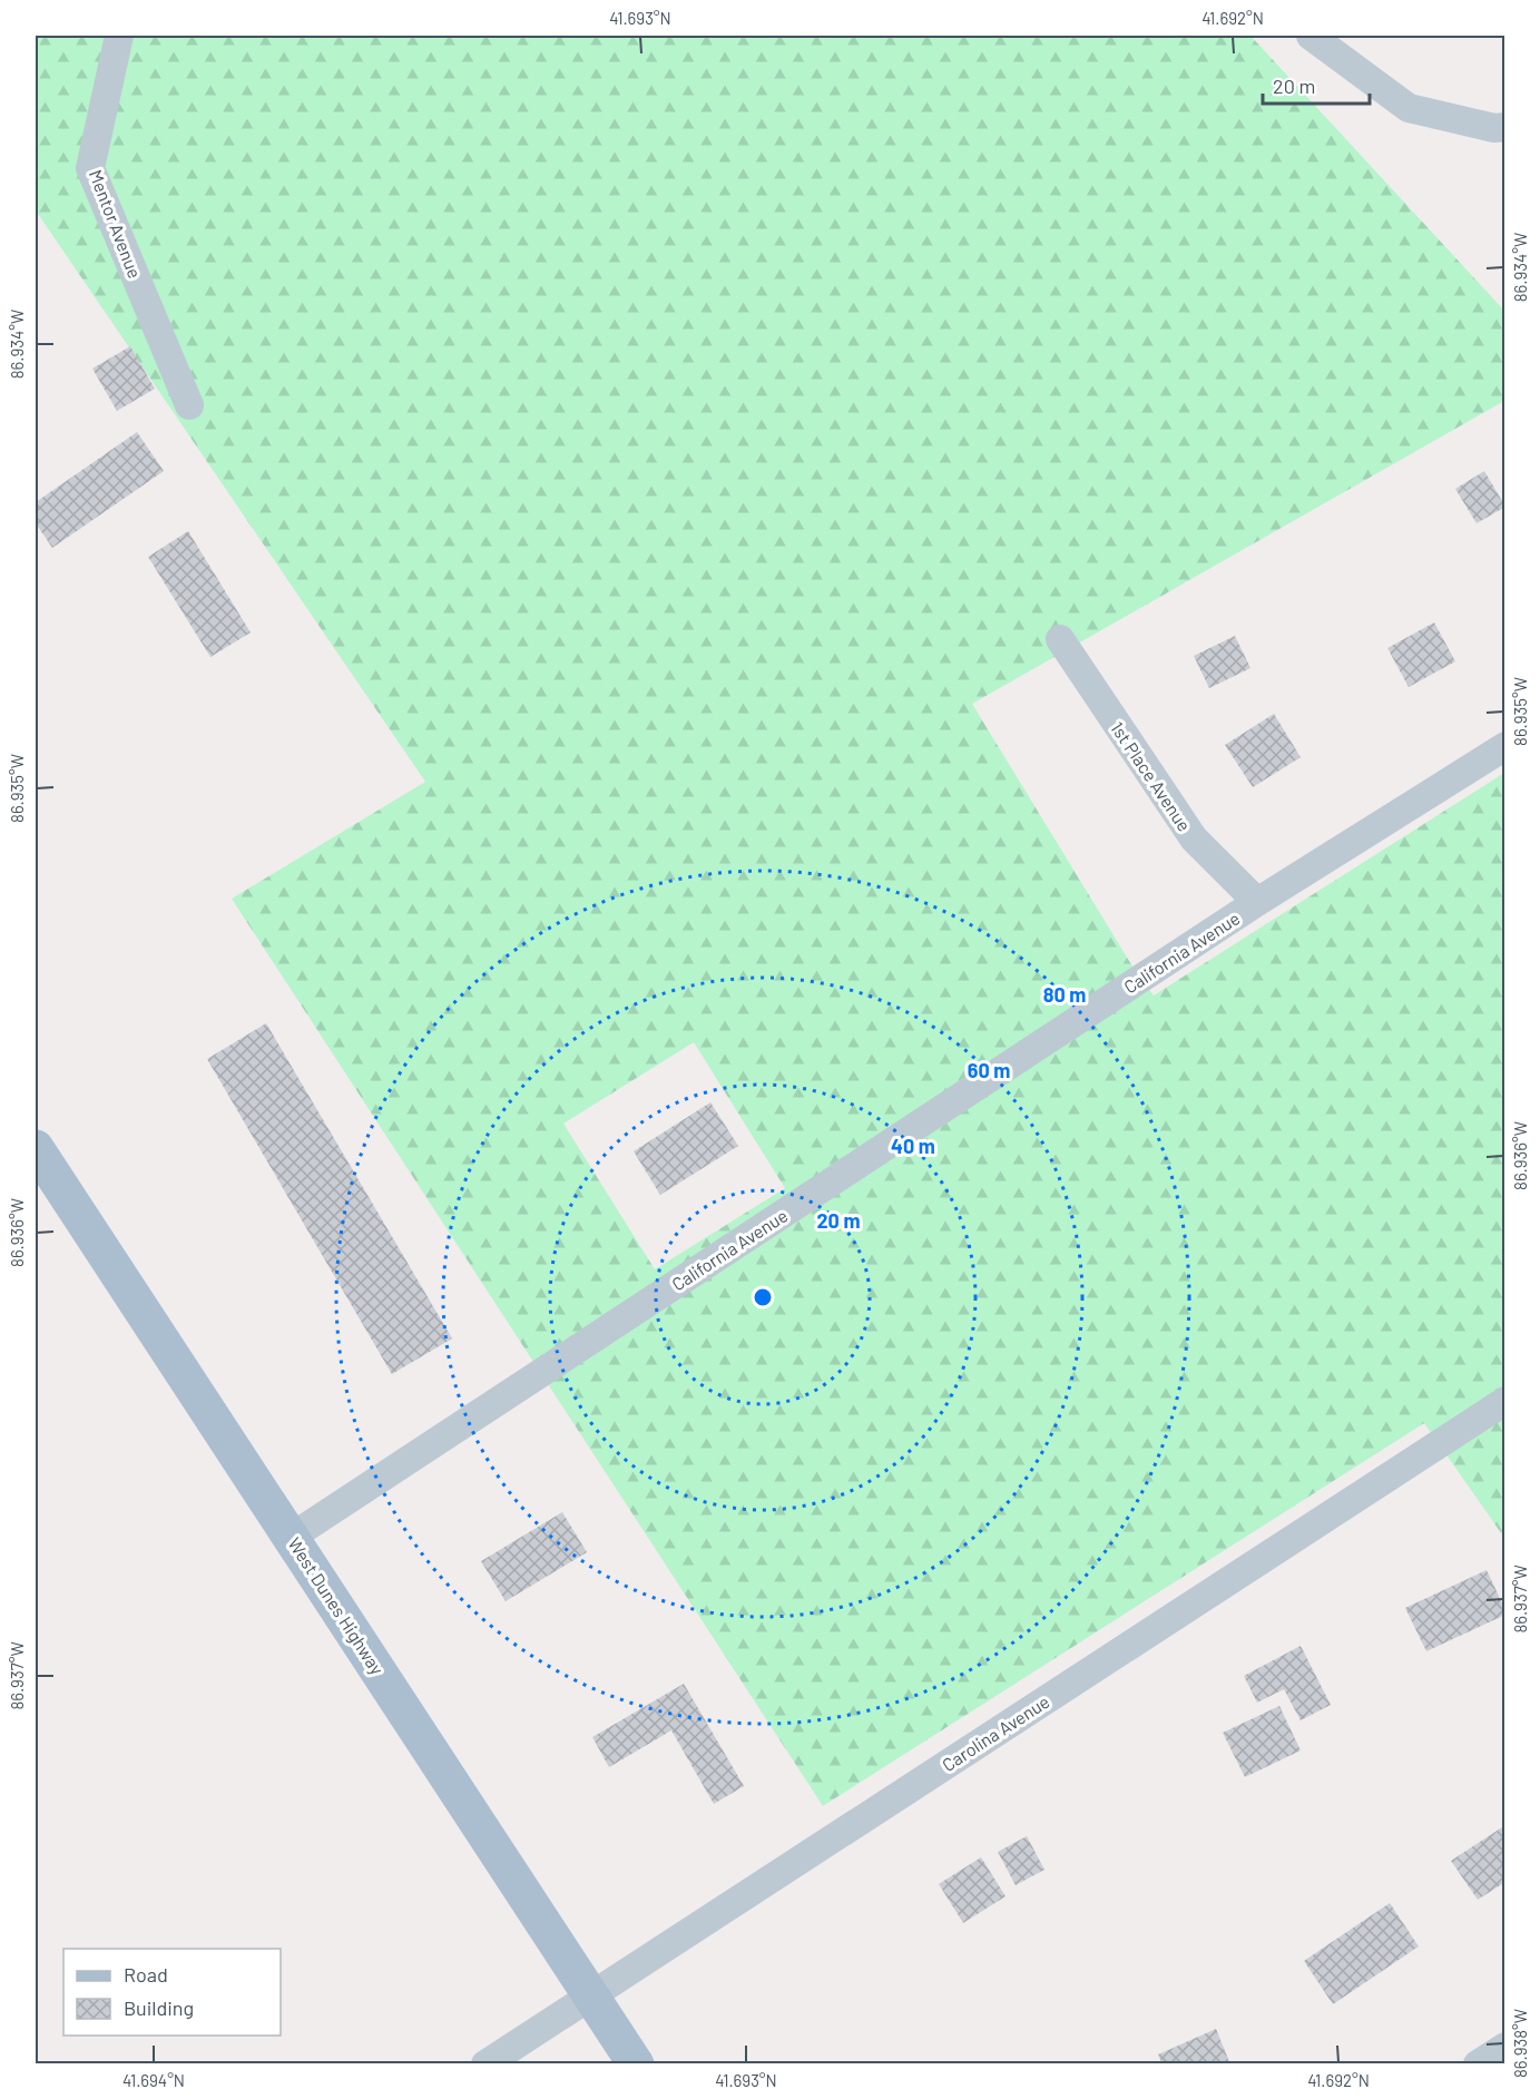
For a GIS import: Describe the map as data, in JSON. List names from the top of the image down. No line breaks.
{"streets":{"main road":["West Dunes Highway"],"street":["Mentor Avenue","1st Place Avenue","California Avenue","Carolina Avenue"]},"crossings":[["1st Place Avenue","California Avenue"],["California Avenue","West Dunes Highway"],["West Dunes Highway","Carolina Avenue"]],"legend":["Road","Building"],"scale_bar":"20 m","coordinates":["41.693°N","41.692°N","86.934°W","86.935°W","86.936°W","86.937°W","86.938°W","41.694°N"],"rings":["80 m","60 m","40 m","20 m"]}
